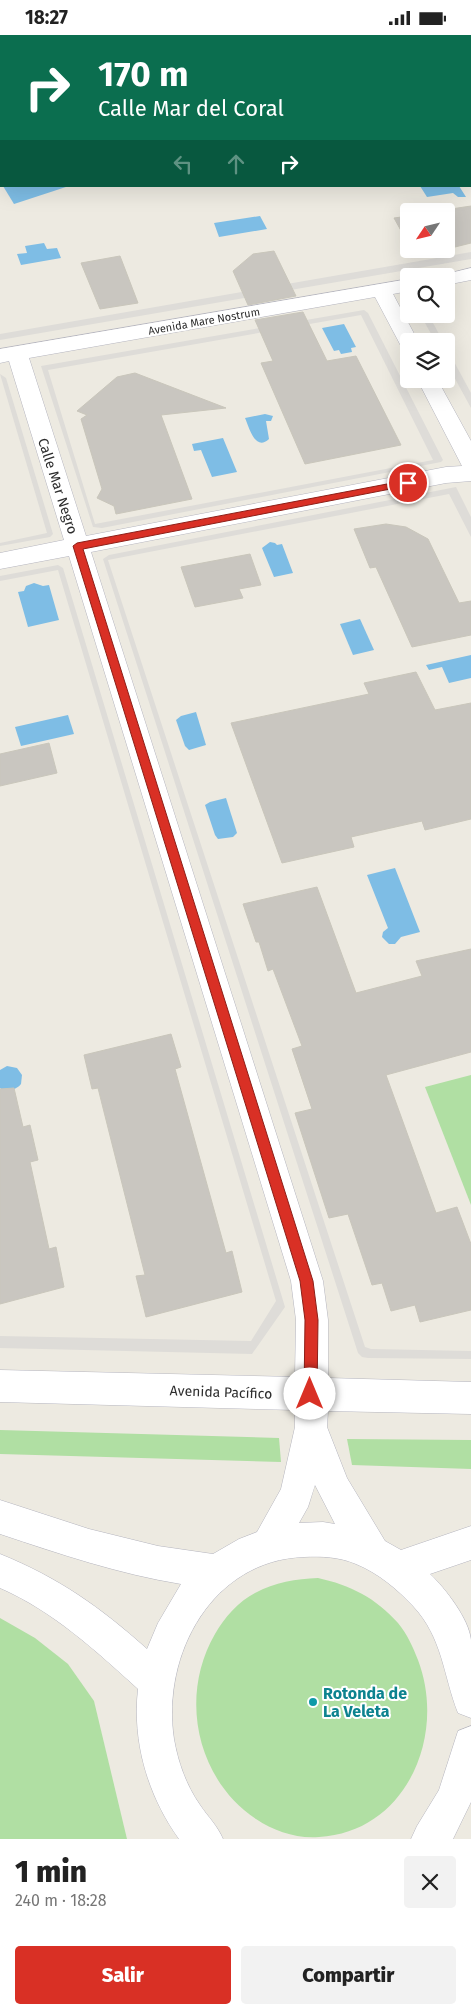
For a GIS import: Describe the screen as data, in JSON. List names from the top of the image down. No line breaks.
{"streets":{"street":["Avenida Mare Nostrum","Calle Mar Negro","Avenida Pacífico"]},"crossings":[["Avenida Mare Nostrum","Calle Mar Negro"],["Calle Mar Negro","Avenida Pacífico"]],"places":["Rotonda de La Veleta"],"north":"bottom left","page":{"status":"18:27","turn":["170 m","Calle Mar del Coral"],"heading":["1 min","240 m · 18:28"],"buttons":["Salir","Compartir"]}}
